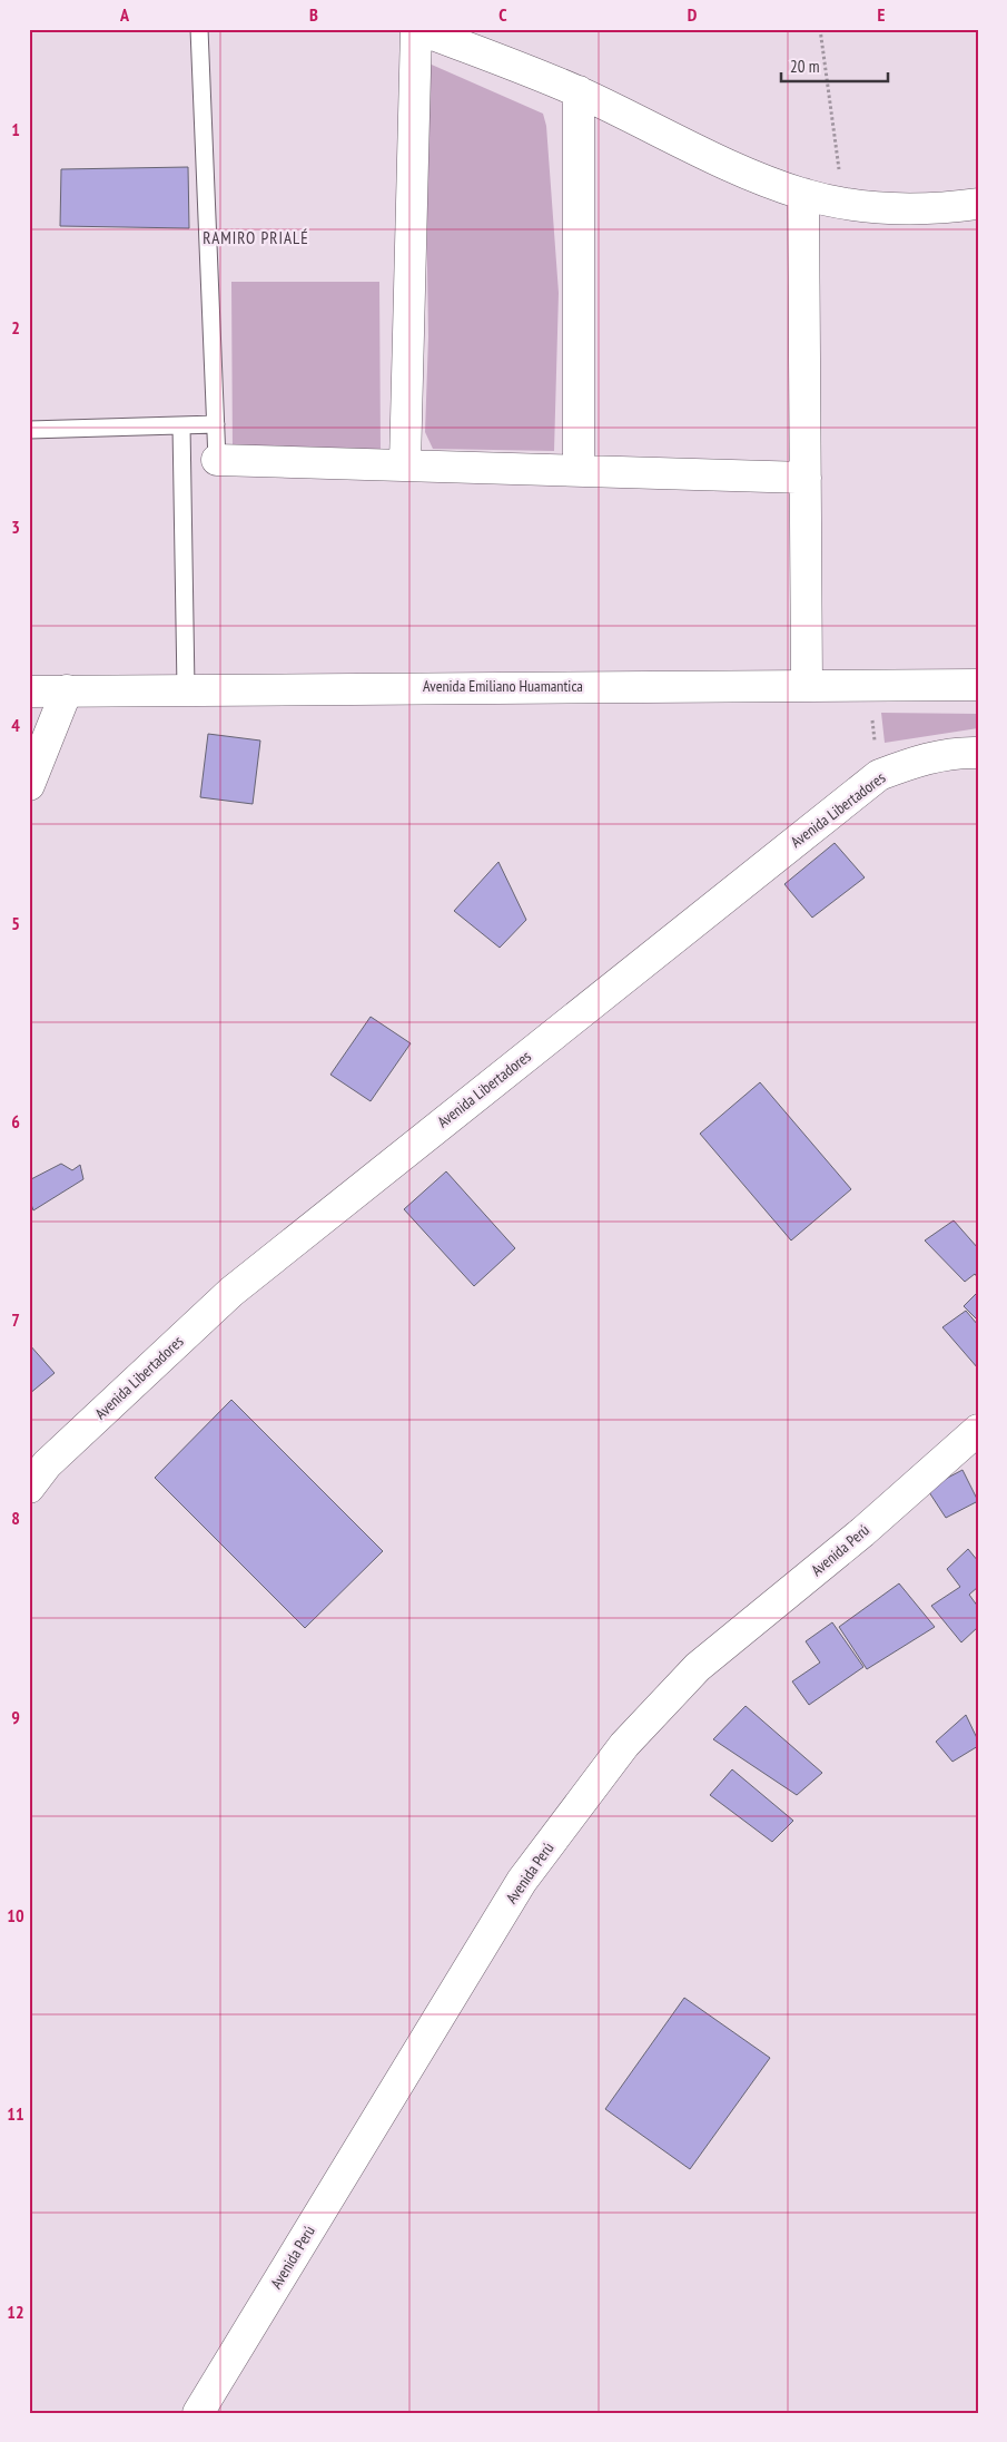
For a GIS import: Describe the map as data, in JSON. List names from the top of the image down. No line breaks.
{"streets":{"street":["Avenida Emiliano Huamantica","Avenida Libertadores","Avenida Perú"]},"districts":["RAMIRO PRIALÉ"],"scale_bar":"20 m","grid":{"columns":["A","B","C","D","E"],"rows":["1","2","3","4","5","6","7","8","9","10","11","12"]}}
